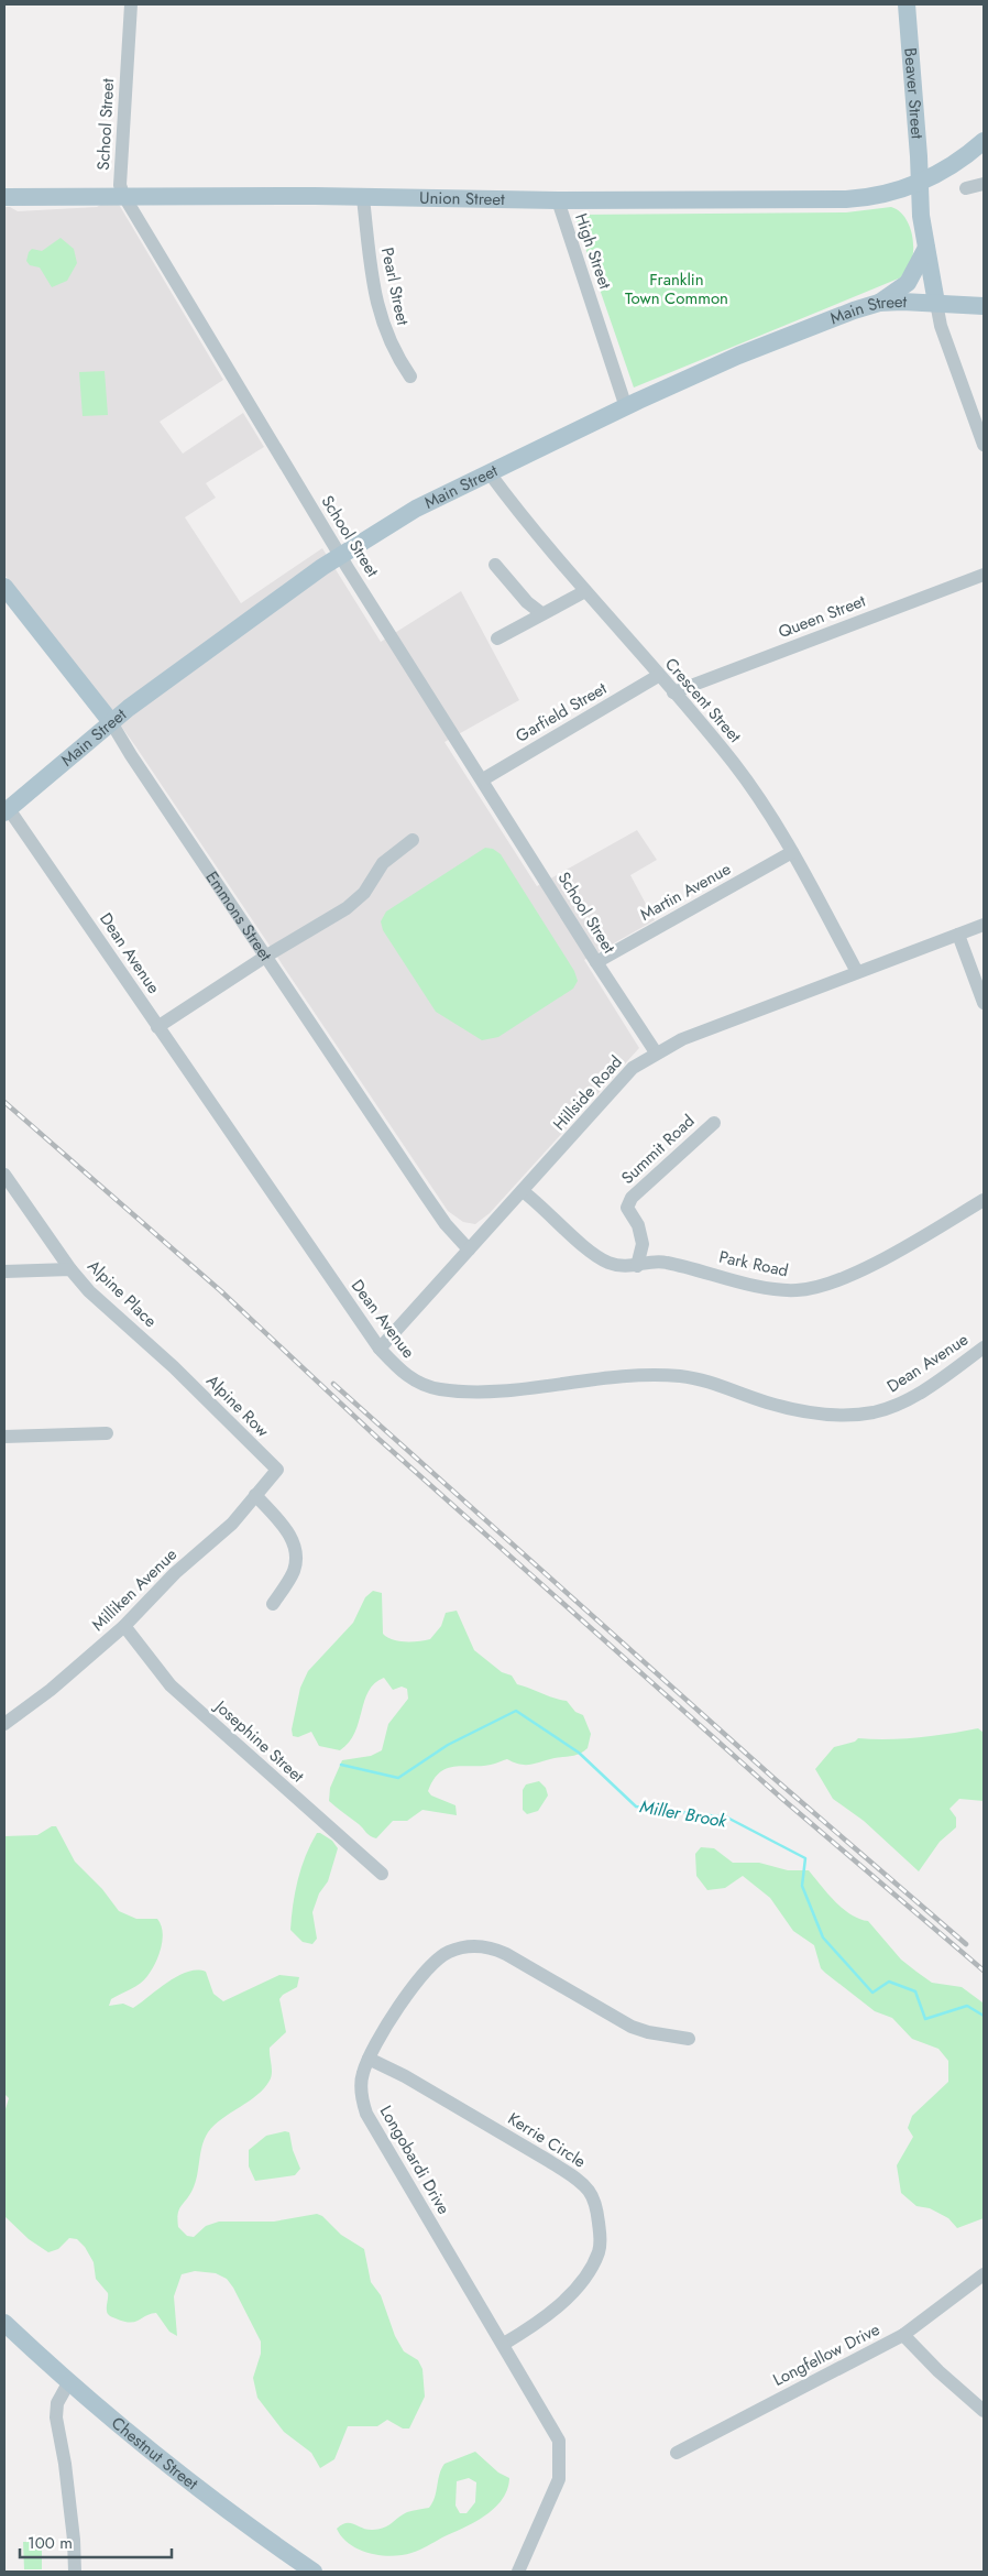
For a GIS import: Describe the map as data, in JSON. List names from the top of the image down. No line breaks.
{"streets":{"main road":["Beaver Street","Union Street","Main Street","Emmons Street","Chestnut Street"],"street":["School Street","High Street","Pearl Street","Queen Street","Crescent Street","Garfield Street","Martin Avenue","Dean Avenue","Hillside Road","Summit Road","Park Road","Alpine Place","Alpine Row","Milliken Avenue","Josephine Street","Kerrie Circle","Longobardi Drive","Longfellow Drive"]},"crossings":[["Beaver Street","Union Street"],["Beaver Street","Main Street"],["School Street","Union Street"],["School Street","Main Street"],["School Street","Garfield Street"],["School Street","Martin Avenue"],["School Street","Hillside Road"],["Union Street","High Street"],["Union Street","Pearl Street"],["High Street","Main Street"],["Main Street","Crescent Street"],["Main Street","Emmons Street"],["Main Street","Dean Avenue"],["Queen Street","Crescent Street"],["Crescent Street","Garfield Street"],["Crescent Street","Martin Avenue"],["Crescent Street","Hillside Road"],["Emmons Street","Hillside Road"],["Dean Avenue","Hillside Road"],["Hillside Road","Park Road"],["Summit Road","Park Road"],["Alpine Place","Alpine Row"],["Alpine Row","Milliken Avenue"],["Milliken Avenue","Josephine Street"],["Kerrie Circle","Longobardi Drive"]],"water":["Miller Brook"],"parks":["Franklin Town Common"],"scale_bar":"100 m"}
